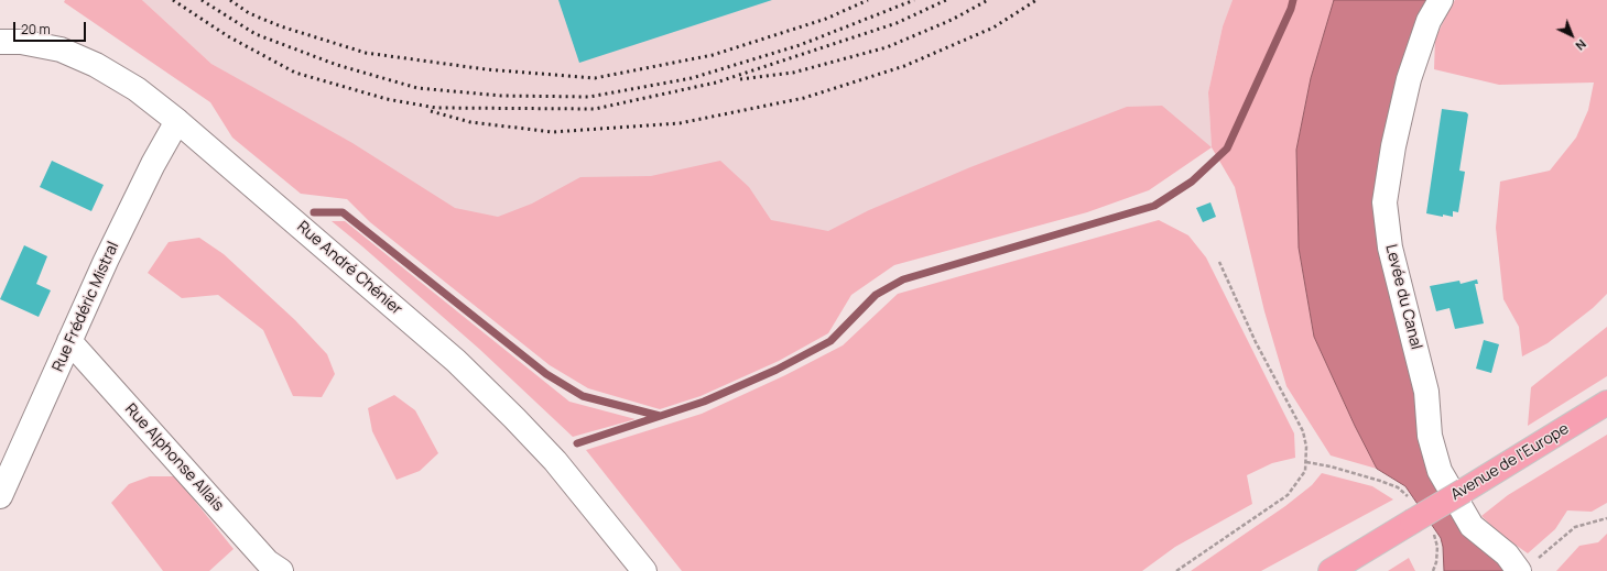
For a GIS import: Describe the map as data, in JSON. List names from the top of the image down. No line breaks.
{"streets":{"main road":["Avenue de l'Europe"],"street":["Rue André Chénier","Levée du Canal","Rue Frédéric Mistral","Rue Alphonse Allais"]},"crossings":[["Rue André Chénier","Rue Frédéric Mistral"],["Rue Frédéric Mistral","Rue Alphonse Allais"]],"scale_bar":"20 m","north":"bottom right"}
